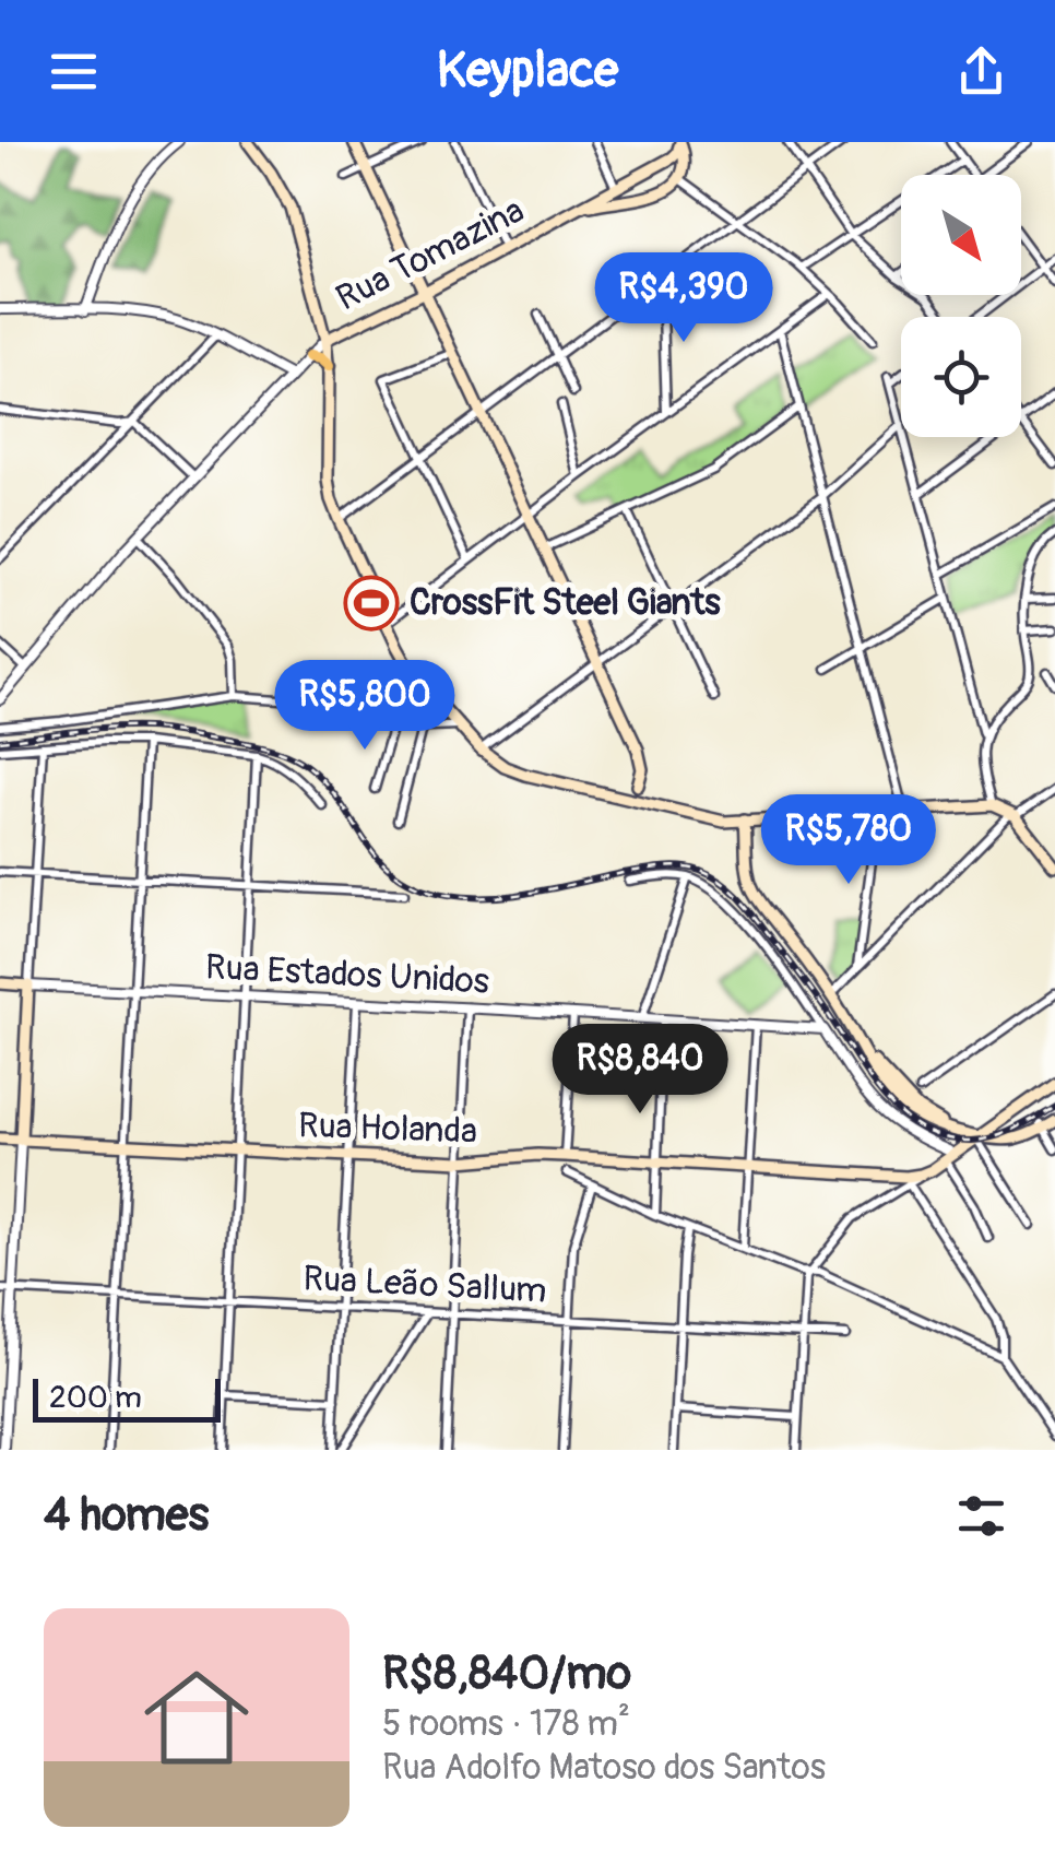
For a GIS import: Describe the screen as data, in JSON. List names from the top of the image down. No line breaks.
{"streets":{"main road":["Rua Tomazina","Rua Estados Unidos","Rua Holanda"],"street":["Rua Leão Sallum"]},"places":{"sports":["CrossFit Steel Giants"]},"scale_bar":"200 m","north":"bottom right","page":{"header":"Keyplace","price":["R$4,390","R$5,800","R$5,780","R$8,840"],"scale":"200 m","heading":"4 homes","list":[{"name":"R$8,840/mo","note":"5 rooms · 178 m² · Rua Adolfo Matoso dos Santos"}]}}
